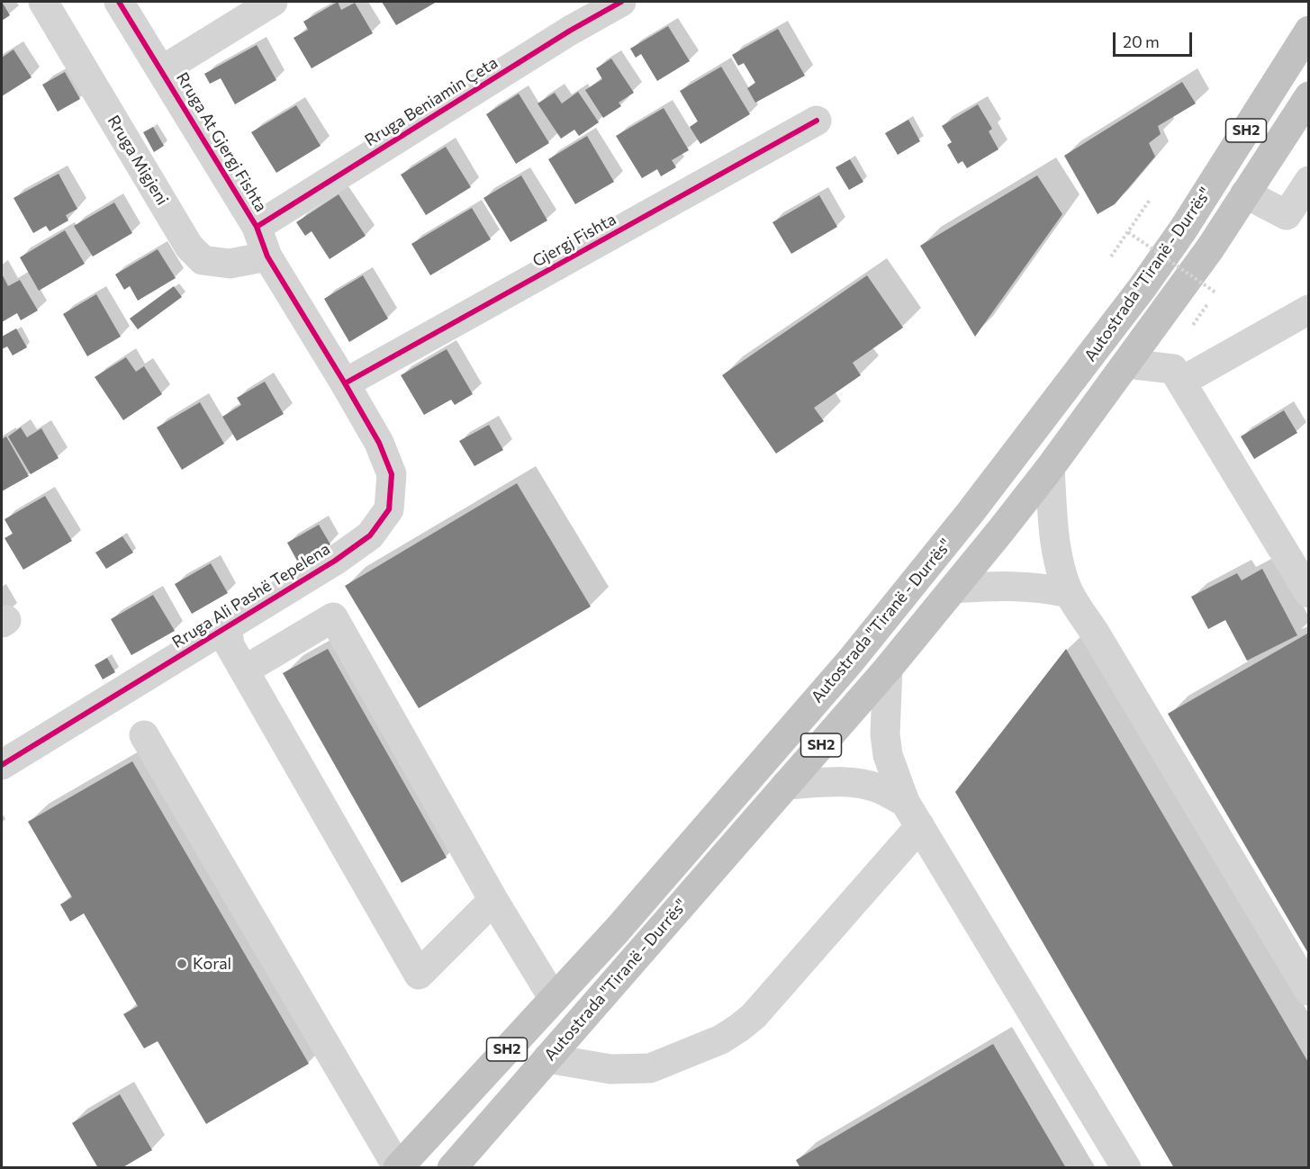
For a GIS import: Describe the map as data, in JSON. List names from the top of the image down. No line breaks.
{"streets":{"highway":["SH2","Autostrada \"Tiranë - Durrës\""],"street":["Rruga Beniamin Çeta","Rruga At Gjergj Fishta","Rruga Migjeni","Gjergj Fishta","Rruga Ali Pashë Tepelena"]},"crossings":[["Rruga Beniamin Çeta","Rruga At Gjergj Fishta"],["Rruga At Gjergj Fishta","Rruga Migjeni"],["Rruga At Gjergj Fishta","Gjergj Fishta"],["Rruga At Gjergj Fishta","Rruga Ali Pashë Tepelena"],["Gjergj Fishta","Rruga Ali Pashë Tepelena"]],"places":["Koral"],"scale_bar":"20 m"}
